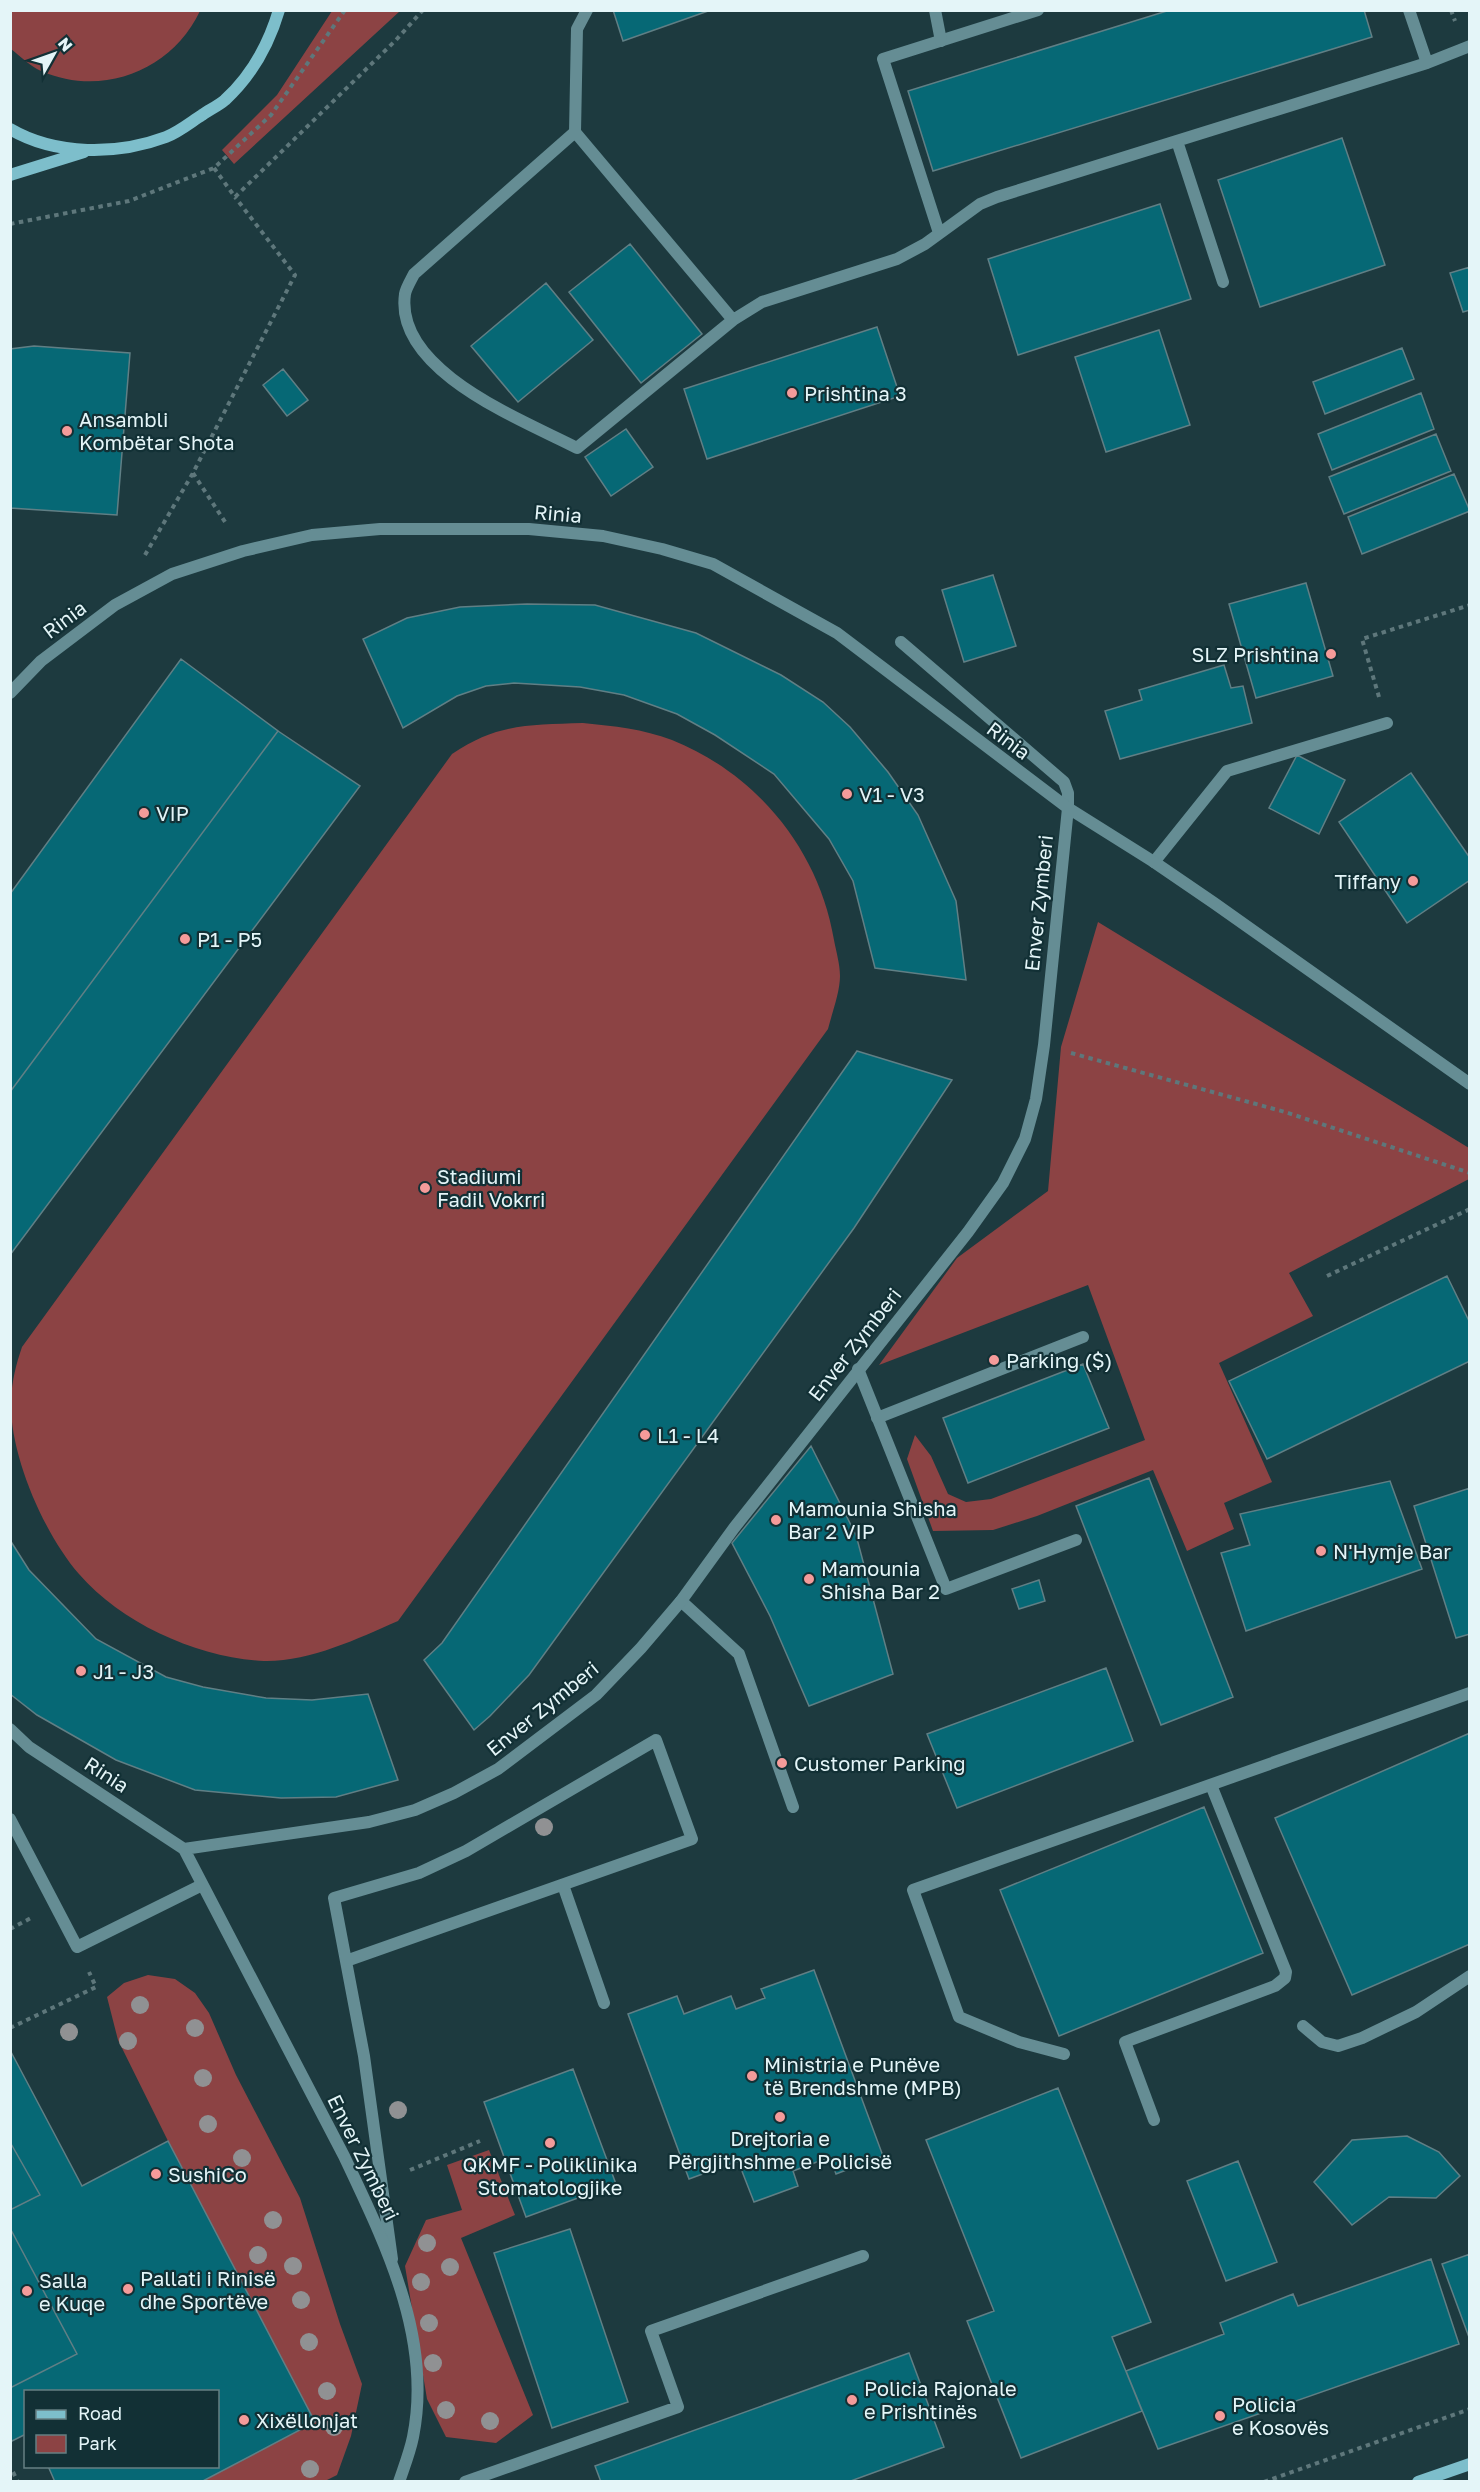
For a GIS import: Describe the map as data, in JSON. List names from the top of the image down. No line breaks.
{"streets":{"street":["Rinia","Enver Zymberi"]},"crossings":[["Rinia","Enver Zymberi"]],"places":["Prishtina 3","Ansambli Kombëtar Shota","SLZ Prishtina","V1 - V3","VIP","Tiffany","P1 - P5","Stadiumi Fadil Vokrri","Parking ($)","L1 - L4","Mamounia Shisha Bar 2 VIP","N'Hymje Bar","Mamounia Shisha Bar 2","J1 - J3","Customer Parking","Ministria e Punëve të Brendshme (MPB)","Drejtoria e Përgjithshme e Policisë","QKMF - Poliklinika Stomatologjike","SushiCo","Pallati i Rinisë dhe Sportëve","Salla e Kuqe","Policia Rajonale e Prishtinës","Policia e Kosovës","Xixëllonjat"],"legend":["Road","Park"],"north":"top right"}
